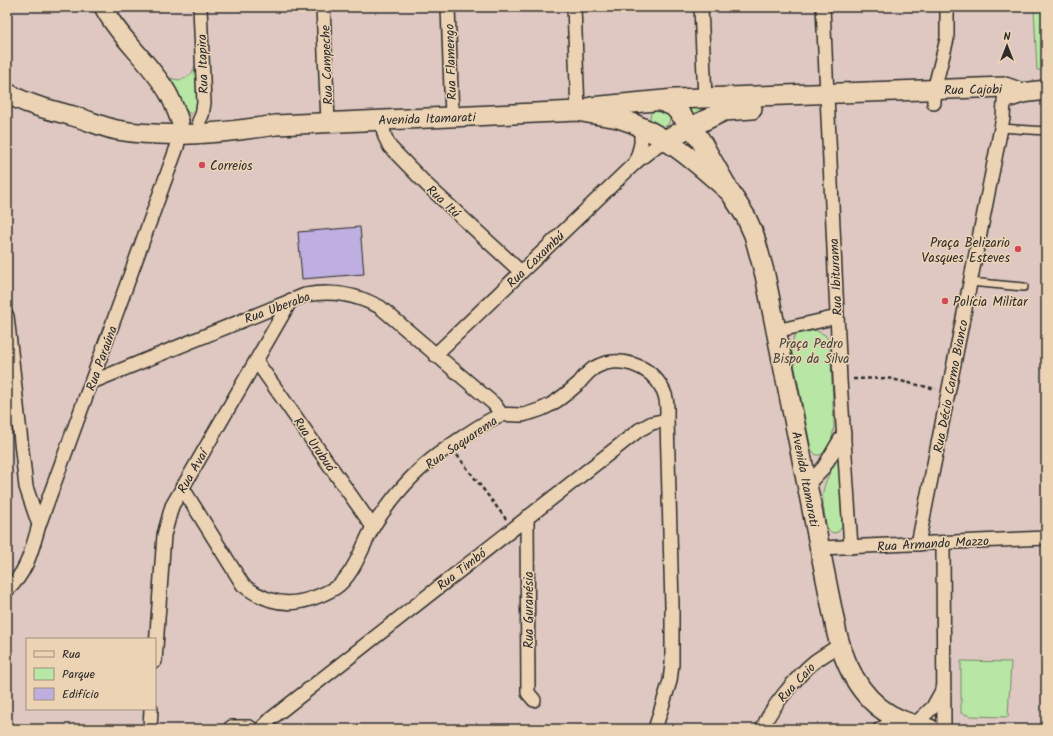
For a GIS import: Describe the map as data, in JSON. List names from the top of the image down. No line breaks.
{"streets":{"main road":["Rua Cajobi","Avenida Itamarati"],"street":["Rua Flamengo","Rua Itapira","Rua Campeche","Rua Itú","Rua Caxambú","Rua Ibiturama","Rua Uberaba","Rua Paraúna","Rua Décio Carmo Bianco","Rua Saquarema","Rua Urubuá","Rua Avaí","Rua Armando Mazzo","Rua Timbó","Rua Guranésia","Rua Caio"]},"crossings":[["Rua Flamengo","Avenida Itamarati"],["Rua Itapira","Avenida Itamarati"],["Rua Campeche","Avenida Itamarati"],["Rua Cajobi","Avenida Itamarati"],["Rua Cajobi","Rua Caxambú"],["Rua Cajobi","Rua Ibiturama"],["Rua Cajobi","Rua Décio Carmo Bianco"],["Avenida Itamarati","Rua Itú"],["Avenida Itamarati","Rua Caxambú"],["Avenida Itamarati","Rua Paraúna"],["Avenida Itamarati","Rua Armando Mazzo"],["Avenida Itamarati","Rua Caio"],["Rua Itú","Rua Caxambú"],["Rua Caxambú","Rua Uberaba"],["Rua Ibiturama","Rua Armando Mazzo"],["Rua Uberaba","Rua Paraúna"],["Rua Uberaba","Rua Saquarema"],["Rua Uberaba","Rua Avaí"],["Rua Décio Carmo Bianco","Rua Armando Mazzo"],["Rua Saquarema","Rua Urubuá"],["Rua Saquarema","Rua Avaí"],["Rua Saquarema","Rua Timbó"],["Rua Urubuá","Rua Avaí"],["Rua Timbó","Rua Guranésia"]],"parks":["Praça Pedro Bispo da Silva"],"places":["Correios","Praça Belizario Vasques Esteves","Polícia Militar"],"legend":["Rua","Parque","Edifício"],"north":"top"}
